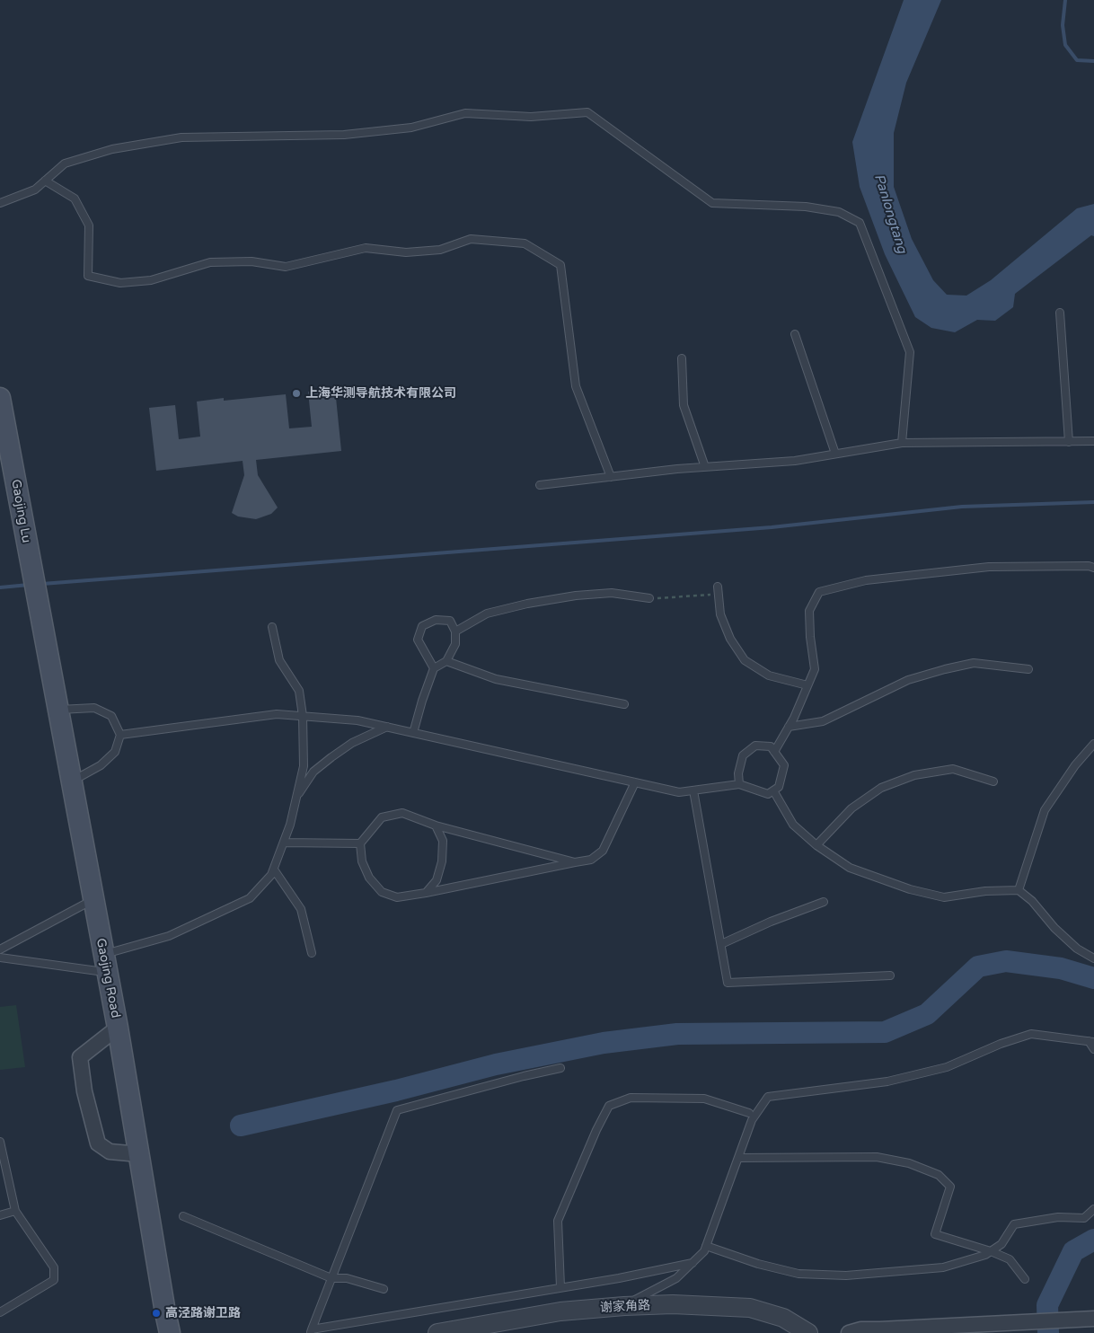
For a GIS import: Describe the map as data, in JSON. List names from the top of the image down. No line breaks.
{"streets":{"main road":["Gaojing Lu","Gaojing Road"],"street":["谢家角路"]},"crossings":[["Gaojing Lu","Gaojing Road"]],"water":["Panlongtang"],"places":["上海华测导航技术有限公司","高泾路谢卫路"]}
